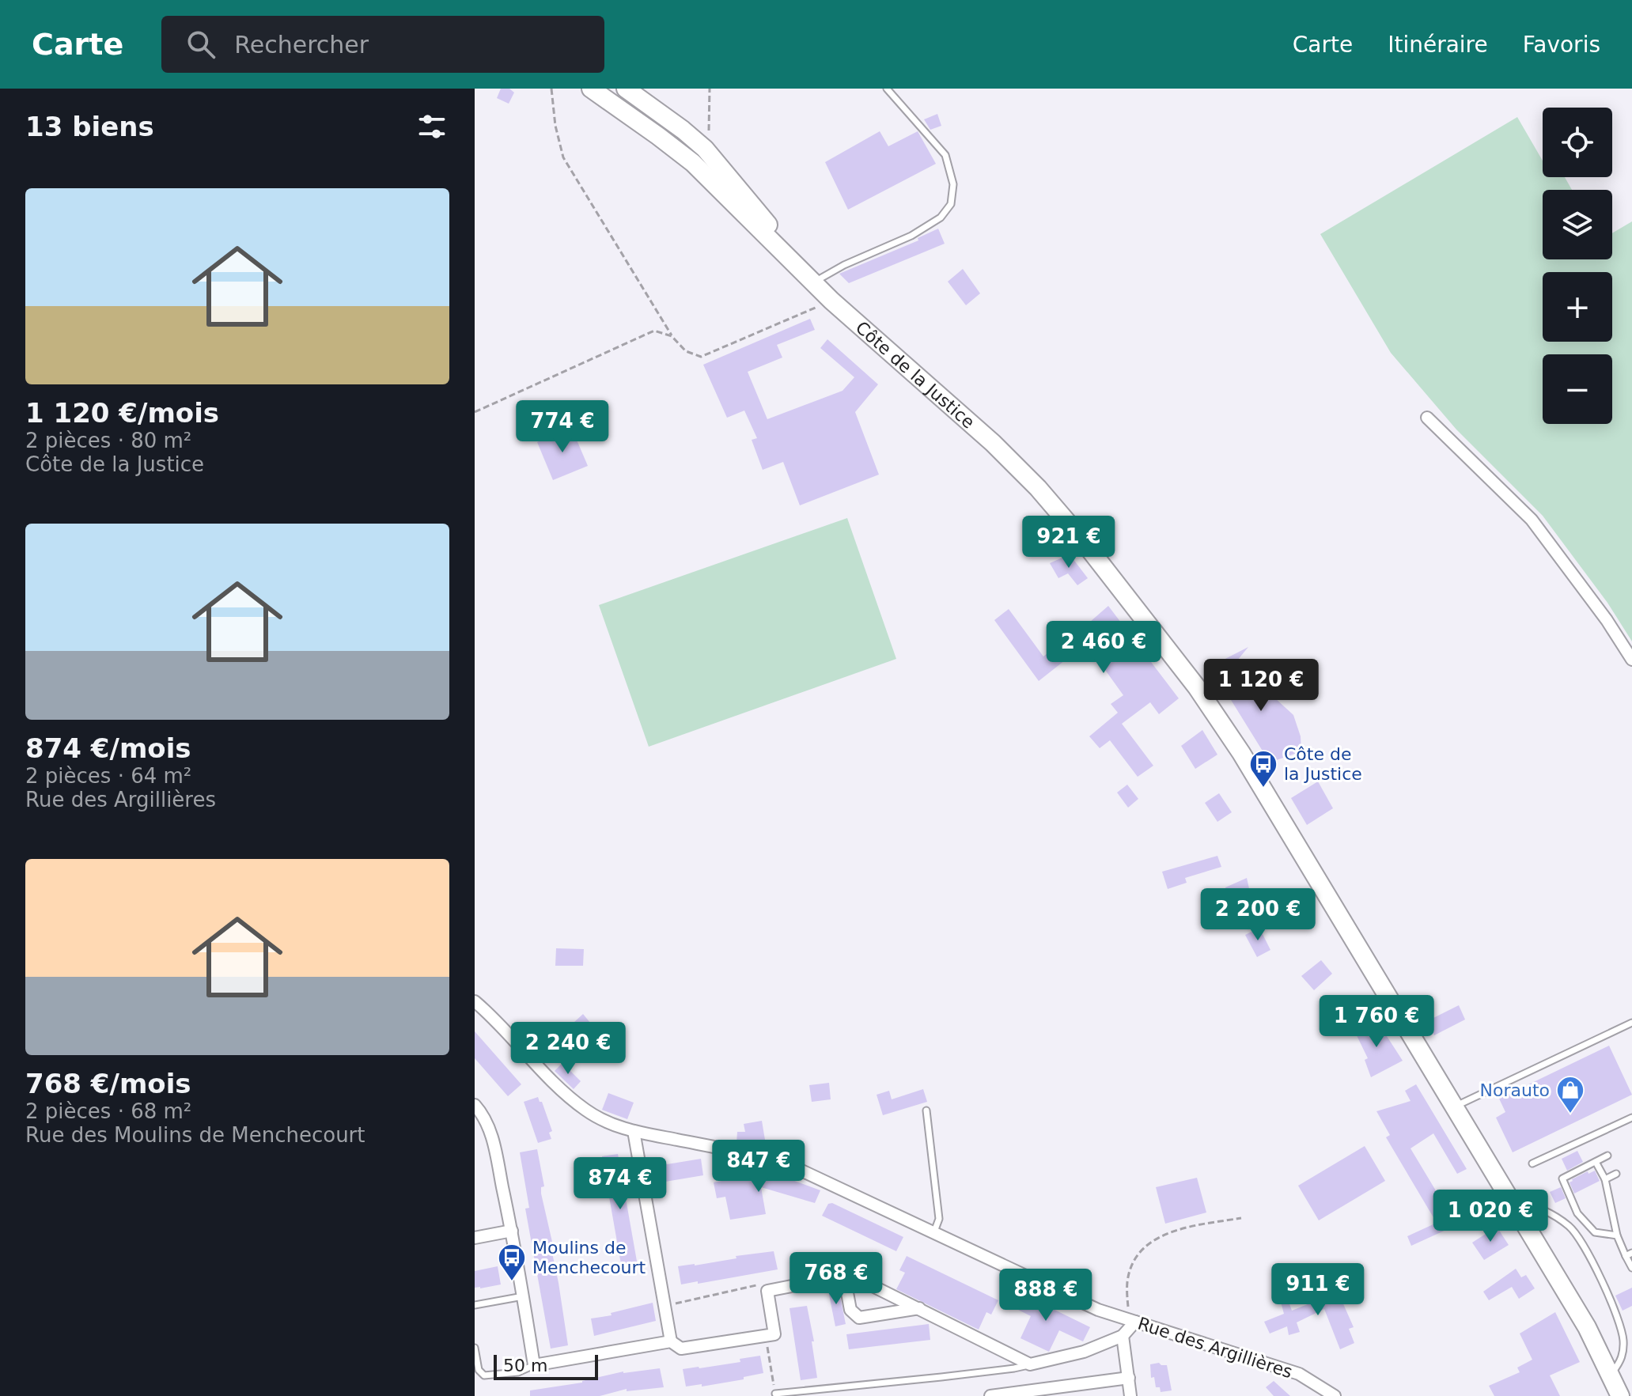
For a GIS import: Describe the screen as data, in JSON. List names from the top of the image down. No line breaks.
{"streets":{"main road":["Côte de la Justice"],"street":["Rue des Argillières"]},"places":{"bus stop":["Côte de la Justice","Moulins de Menchecourt"],"shop":["Norauto"]},"scale_bar":"50 m","page":{"header":"Carte","search":"Rechercher","nav":["Carte","Itinéraire","Favoris"],"heading":"13 biens","map_buttons":["+","−"],"list":[{"name":"1 120 €/mois","note":"2 pièces · 80 m² · Côte de la Justice"},{"name":"874 €/mois","note":"2 pièces · 64 m² · Rue des Argillières"},{"name":"768 €/mois","note":"2 pièces · 68 m² · Rue des Moulins de Menchecourt"}],"price":["774 €","921 €","2 460 €","1 120 €","2 200 €","1 760 €","2 240 €","847 €","874 €","1 020 €","768 €","911 €","888 €"],"scale":"50 m"}}
